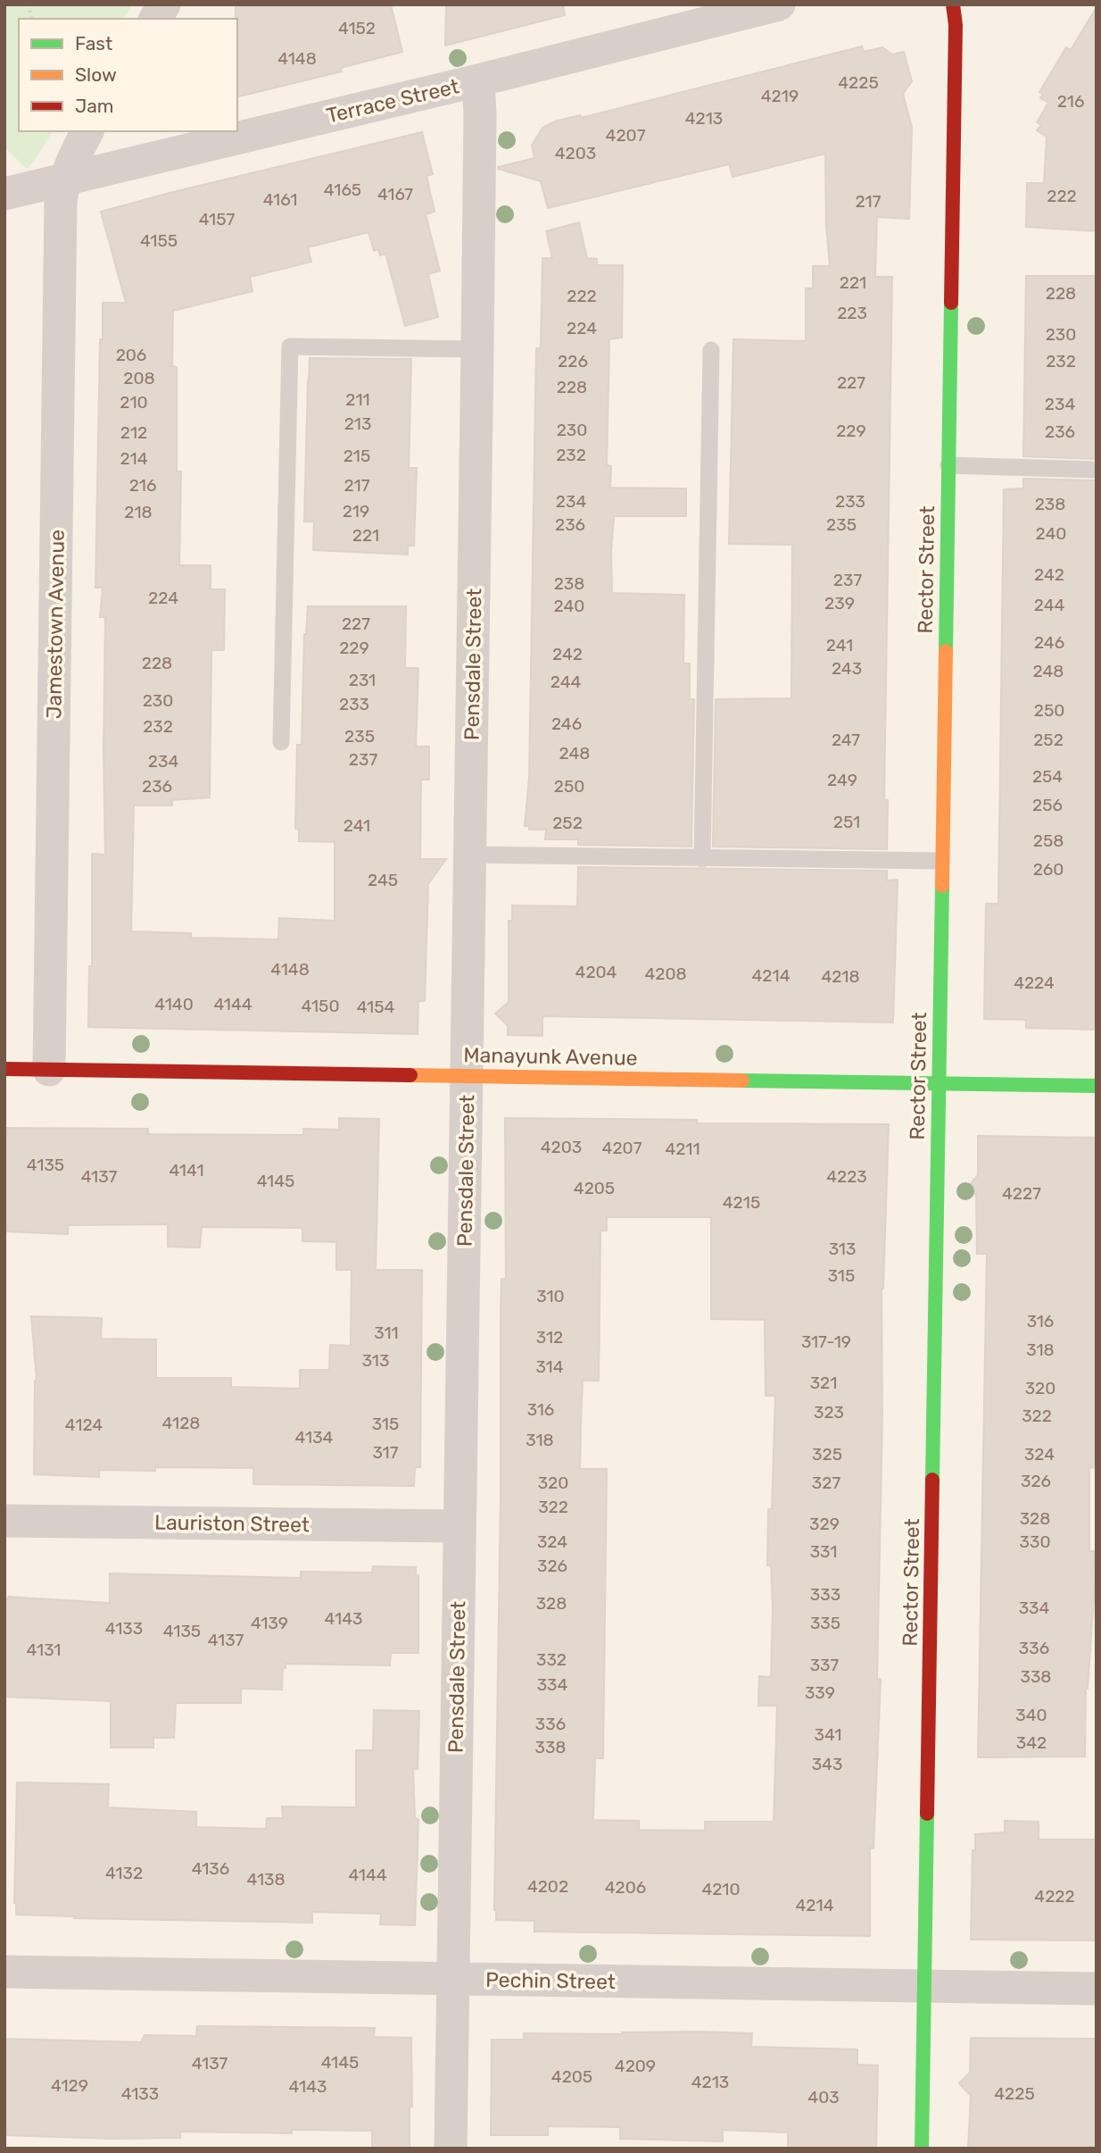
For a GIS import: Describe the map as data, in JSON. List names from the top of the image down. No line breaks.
{"streets":{"street":["Terrace Street","Rector Street","Jamestown Avenue","Pensdale Street","Manayunk Avenue","Lauriston Street","Pechin Street"]},"crossings":[["Terrace Street","Jamestown Avenue"],["Terrace Street","Pensdale Street"],["Rector Street","Manayunk Avenue"],["Rector Street","Pechin Street"],["Jamestown Avenue","Manayunk Avenue"],["Pensdale Street","Manayunk Avenue"],["Pensdale Street","Lauriston Street"],["Pensdale Street","Pechin Street"]],"house_numbers":["4152","4148","4225","4219","216","4213","4207","4203","4165","4167","222","4161","217","4157","4155","221","228","222","223","224","230","206","226","232","208","227","228","211","210","234","213","230","229","236","212","232","215","214","216","217","234","233","238","219","218","236","235","240","221","242","237","238","224","239","244","240","227","246","241","229","242","228","243","248","231","244","230","233","250","246","232","235","247","252","248","237","234","254","249","236","250","256","251","252","241","258","260","245","4148","4204","4208","4214","4218","4224","4140","4144","4150","4154","4203","4207","4211","4135","4141","4137","4223","4145","4205","4227","4215","313","315","310","316","311","312","317-19","318","313","314","321","320","316","323","322","4128","315","4124","4134","318","317","325","324","326","320","327","322","328","329","324","330","331","326","333","328","334","4143","4139","335","4133","4135","4137","336","4131","332","337","338","334","339","340","336","341","342","338","343","4136","4132","4144","4138","4202","4206","4210","4222","4214","4145","4137","4209","4205","4213","4129","4143","4133","4225","403"],"legend":["Fast","Slow","Jam"]}
